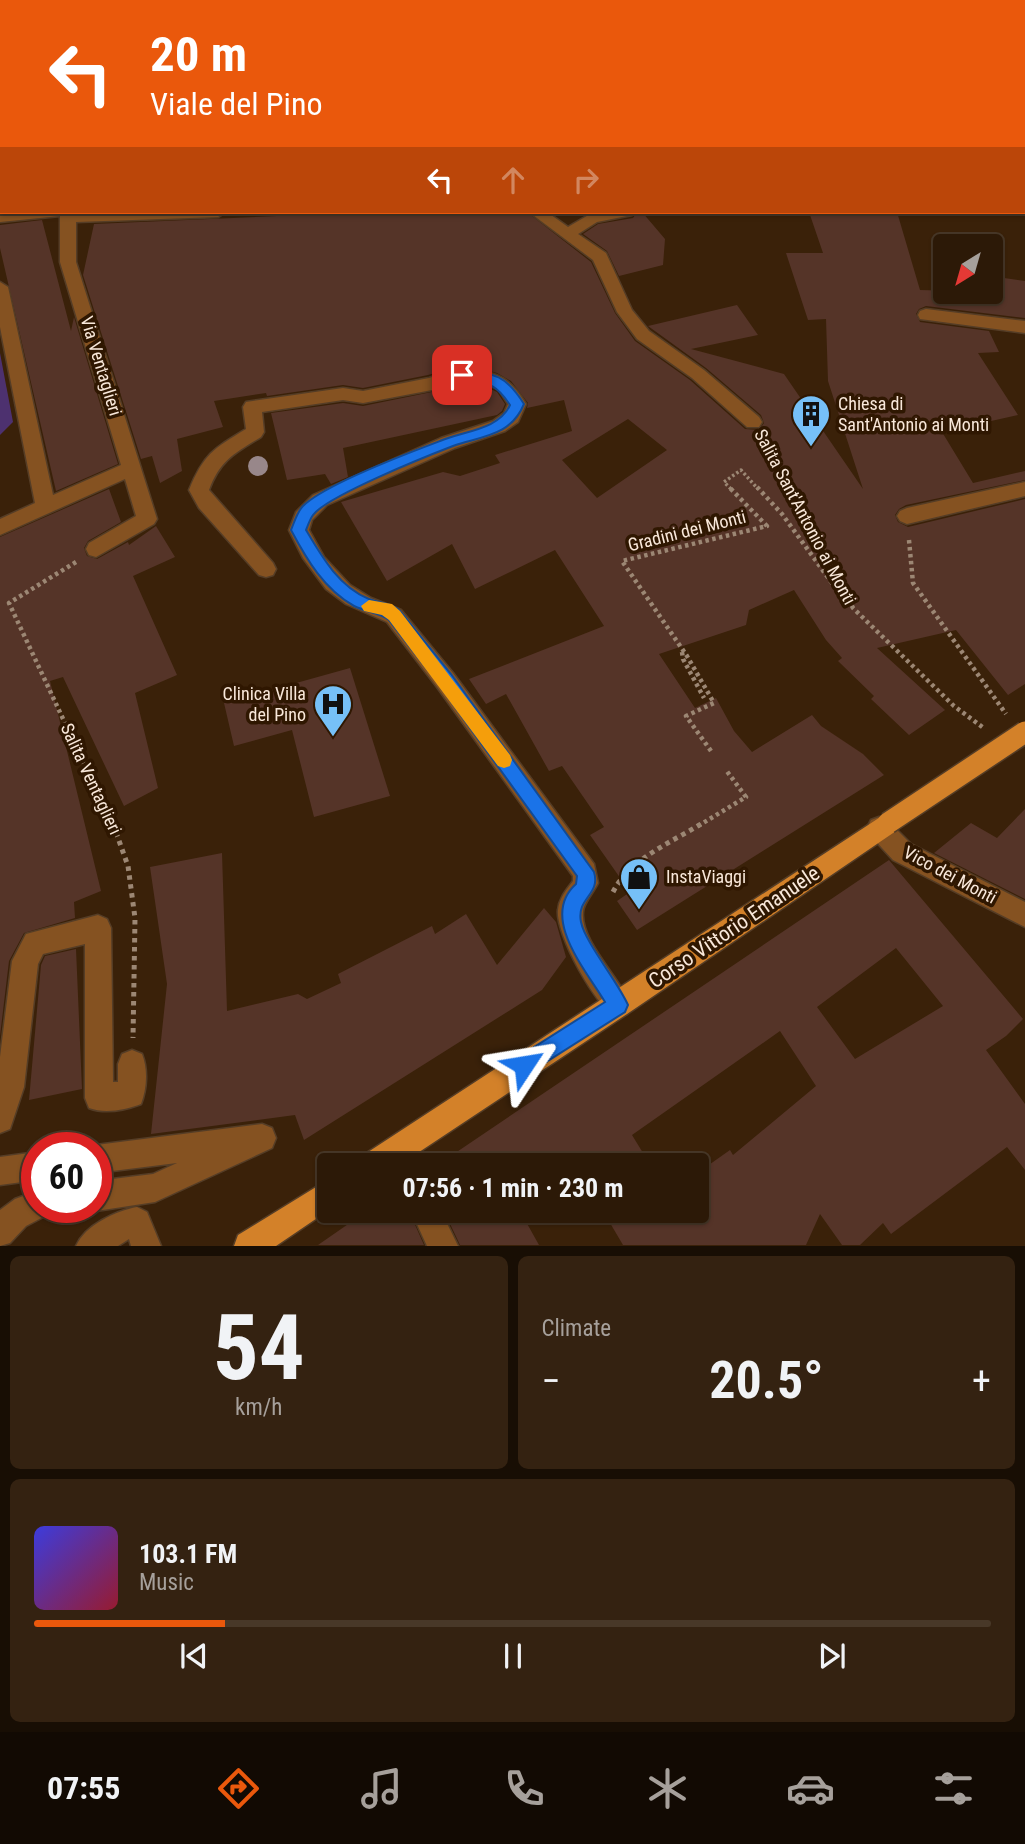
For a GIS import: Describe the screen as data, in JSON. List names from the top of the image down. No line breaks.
{"streets":{"main road":["Corso Vittorio Emanuele"],"street":["Via Ventaglieri","Salita Sant'Antonio ai Monti","Vico dei Monti"],"path":["Gradini dei Monti","Salita Ventaglieri"]},"crossings":[["Via Ventaglieri","Salita Ventaglieri"],["Salita Sant'Antonio ai Monti","Gradini dei Monti"],["Vico dei Monti","Corso Vittorio Emanuele"]],"places":{"building":["Chiesa di Sant'Antonio ai Monti"],"hospital":["Clinica Villa del Pino"],"shop":["InstaViaggi"]},"north":"bottom left","page":{"turn":["20 m","Viale del Pino"],"limit":"60","trip":"07:56 · 1 min · 230 m","tile":[["54","km/h"],"Climate"],"heat":["−","20.5°","+"],"song":["103.1 FM","Music"],"tabs":"07:55"}}
